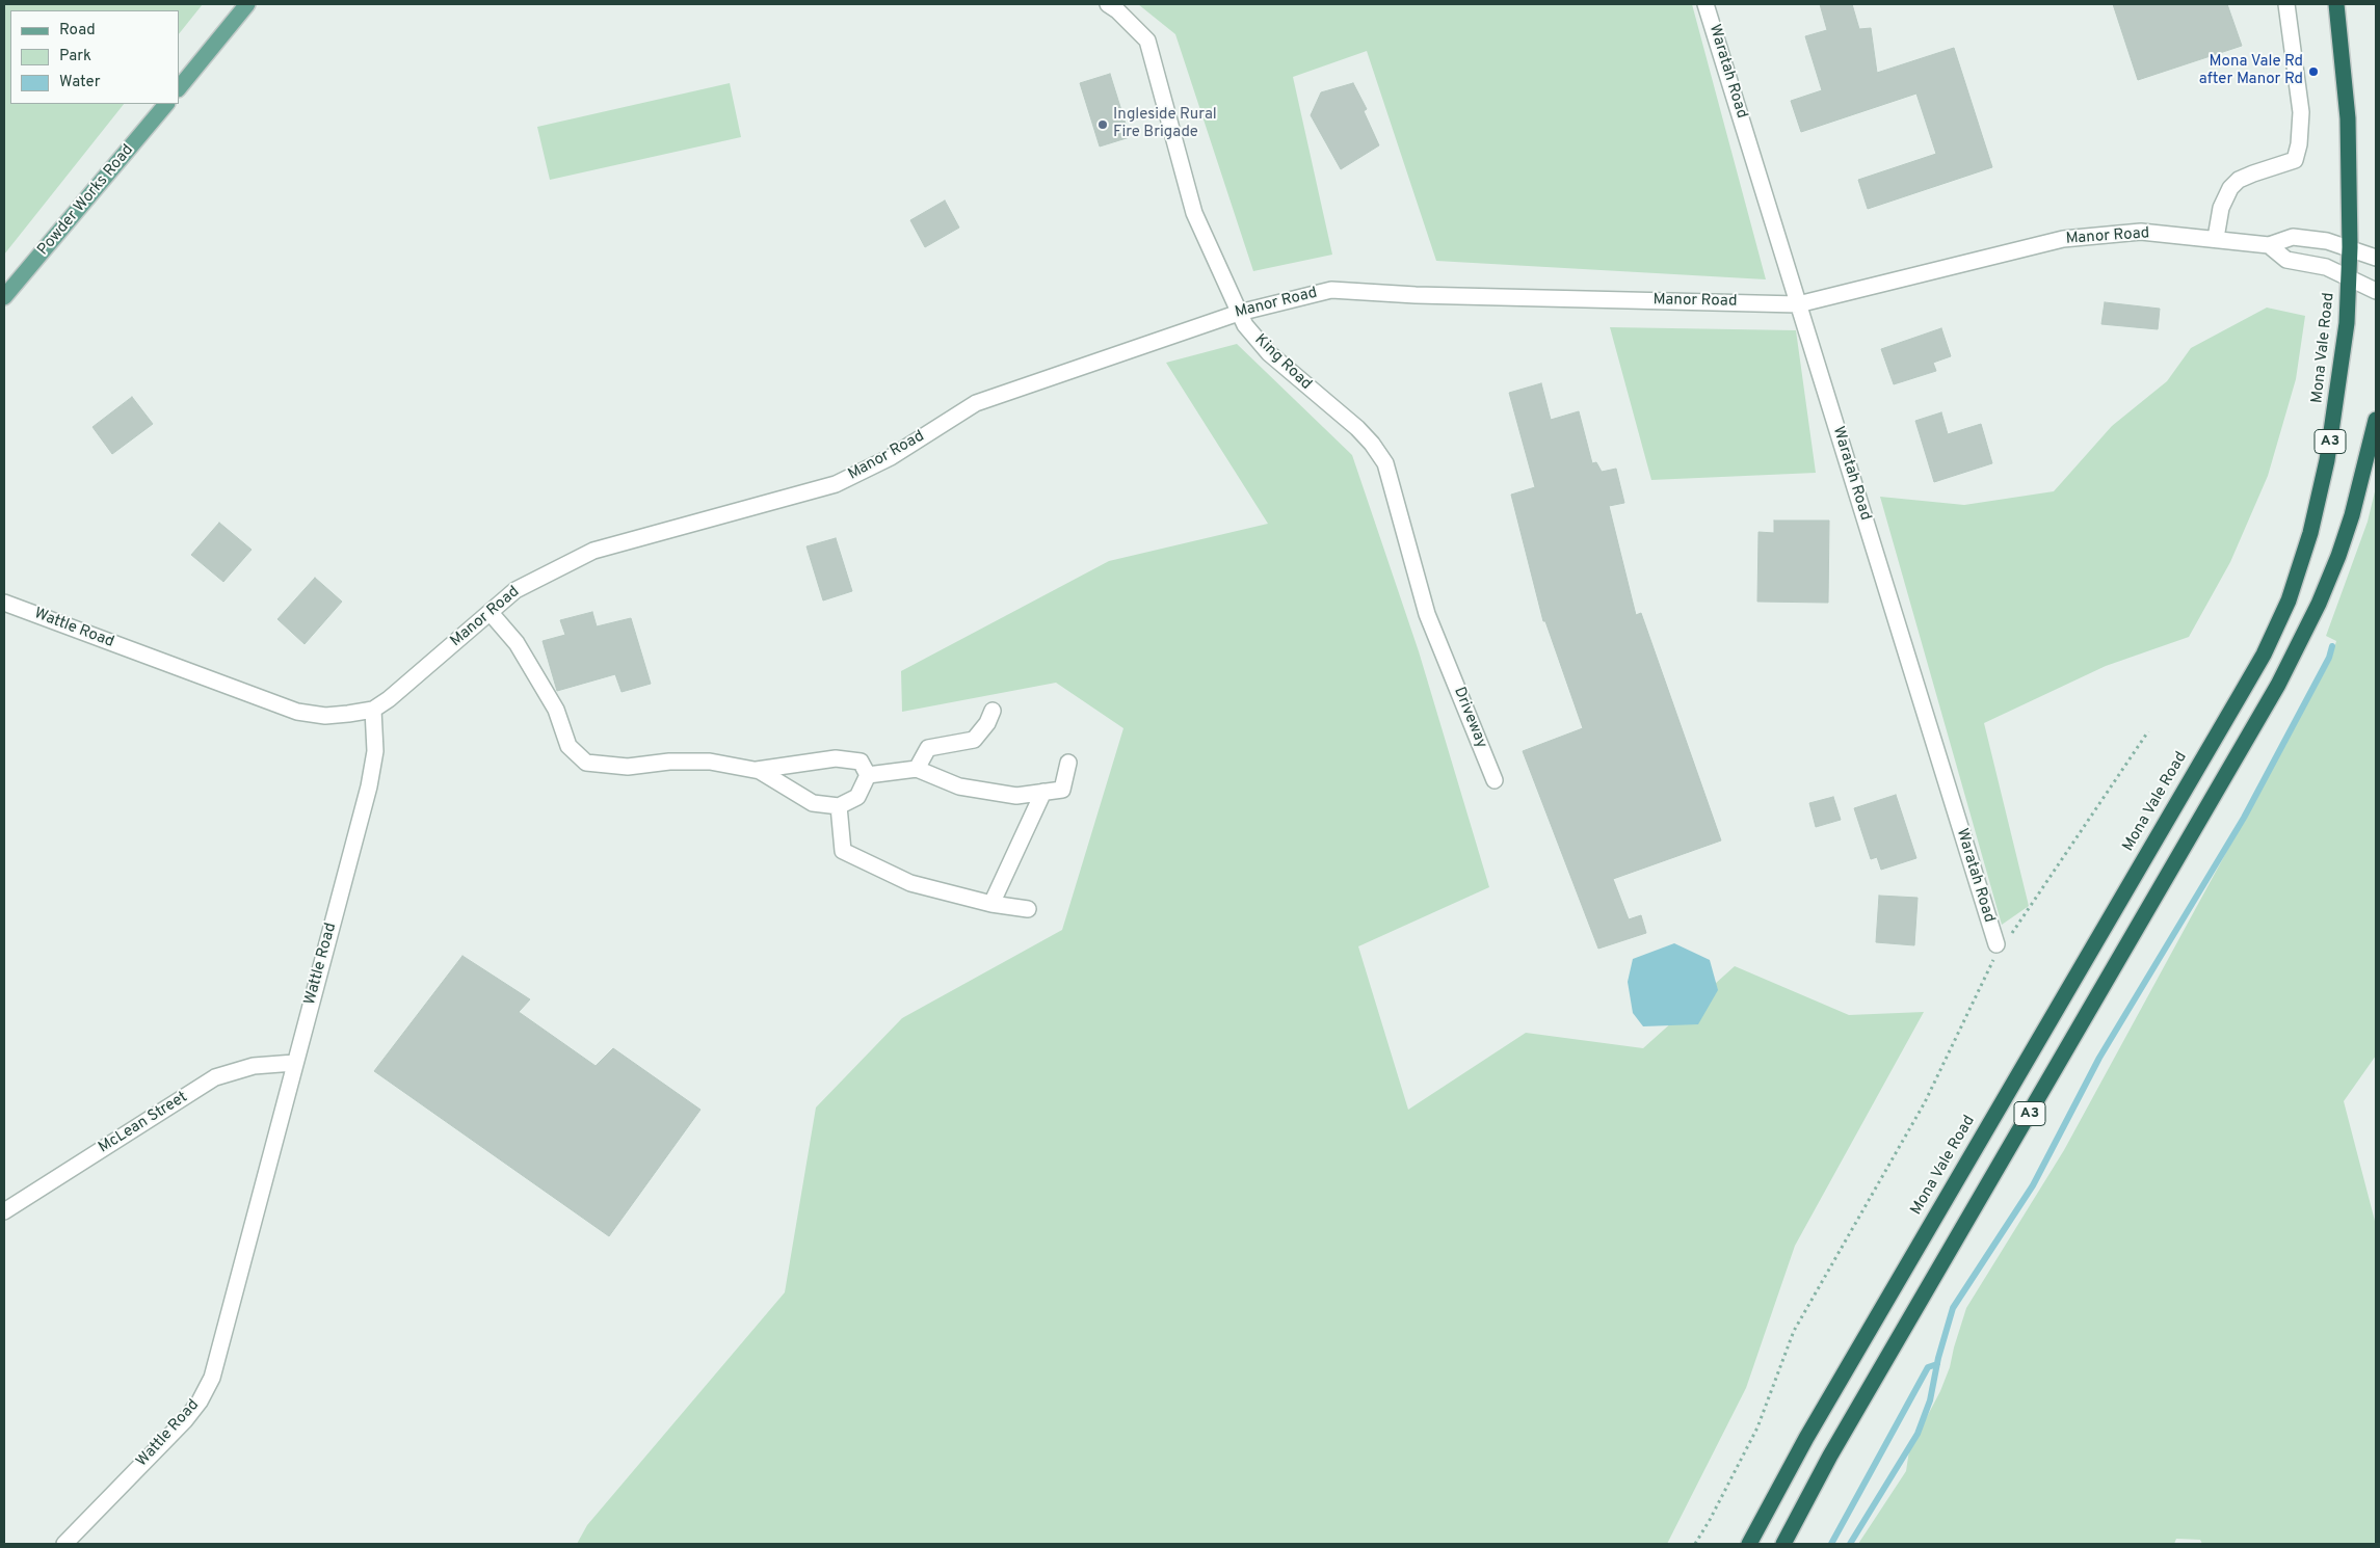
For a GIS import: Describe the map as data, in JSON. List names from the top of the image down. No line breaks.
{"streets":{"highway":["Mona Vale Road","A3"],"main road":["Powder Works Road"],"street":["Waratah Road","Manor Road","King Road","Wattle Road","Driveway","McLean Street"]},"crossings":[["Waratah Road","Manor Road"],["Manor Road","Mona Vale Road"],["Manor Road","King Road"],["Manor Road","Wattle Road"],["King Road","Driveway"],["Wattle Road","McLean Street"]],"places":["Mona Vale Rd after Manor Rd","Ingleside Rural Fire Brigade"],"legend":["Road","Park","Water"]}
